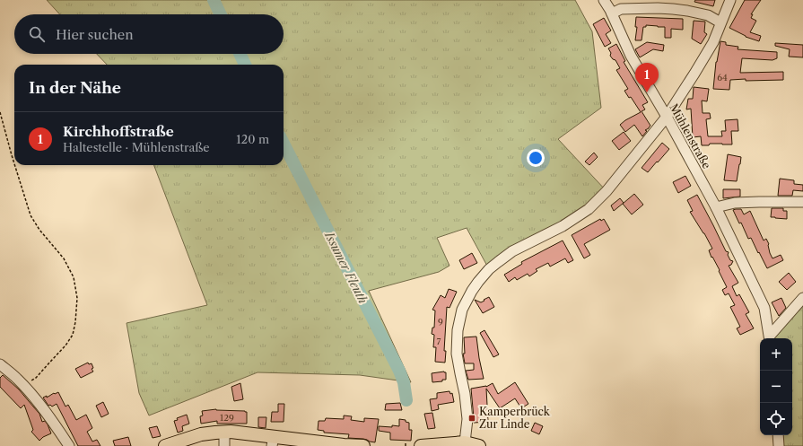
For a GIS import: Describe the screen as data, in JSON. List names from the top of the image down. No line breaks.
{"streets":{"street":["Mühlenstraße"]},"water":["Issumer Fleuth"],"places":{"transit":["Kamperbrück Zur Linde"]},"house_numbers":["64","9","7","129"],"page":{"search":"Hier suchen","pins":"1","heading":"In der Nähe","list":[{"mark":"1","name":"Kirchhoffstraße","note":"Haltestelle · Mühlenstraße","value":"120 m"}],"map_buttons":["+","−"]}}
